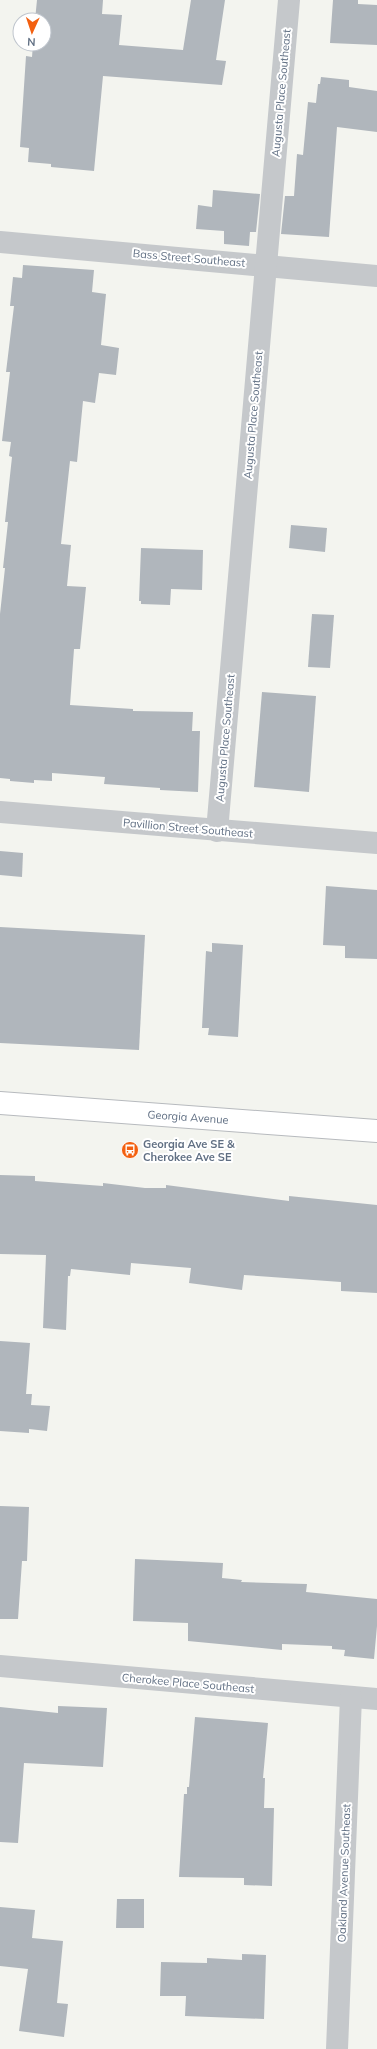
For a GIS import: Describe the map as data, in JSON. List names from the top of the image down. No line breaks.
{"streets":{"main road":["Georgia Avenue"],"street":["Augusta Place Southeast","Bass Street Southeast","Pavillion Street Southeast","Cherokee Place Southeast","Oakland Avenue Southeast"]},"crossings":[["Augusta Place Southeast","Bass Street Southeast"],["Augusta Place Southeast","Pavillion Street Southeast"],["Cherokee Place Southeast","Oakland Avenue Southeast"]],"places":{"bus stop":["Georgia Ave SE & Cherokee Ave SE"]},"north":"bottom"}
